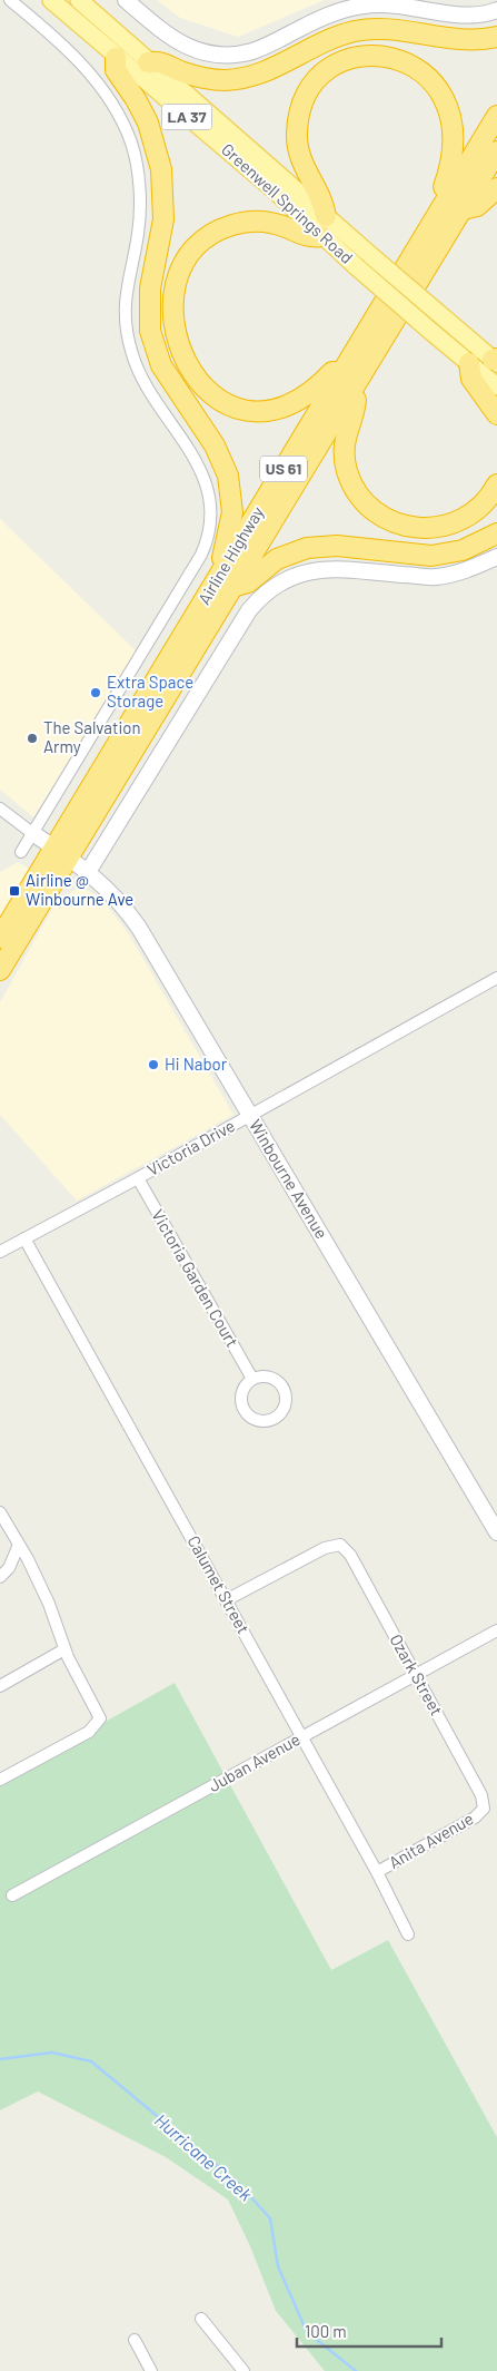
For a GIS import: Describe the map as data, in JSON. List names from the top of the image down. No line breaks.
{"streets":{"highway":["US 61","Airline Highway"],"main road":["LA 37","Greenwell Springs Road"],"street":["Victoria Drive","Winbourne Avenue","Victoria Garden Court","Calumet Street","Ozark Street","Juban Avenue","Anita Avenue"]},"crossings":[["Airline Highway","Winbourne Avenue"],["Victoria Drive","Winbourne Avenue"],["Victoria Drive","Victoria Garden Court"],["Victoria Drive","Calumet Street"],["Calumet Street","Ozark Street"],["Calumet Street","Juban Avenue"],["Calumet Street","Anita Avenue"],["Ozark Street","Juban Avenue"],["Ozark Street","Anita Avenue"]],"water":["Hurricane Creek"],"places":{"other":["Extra Space Storage","The Salvation Army","Hi Nabor"],"transit":["Airline @ Winbourne Ave"]},"scale_bar":"100 m"}
